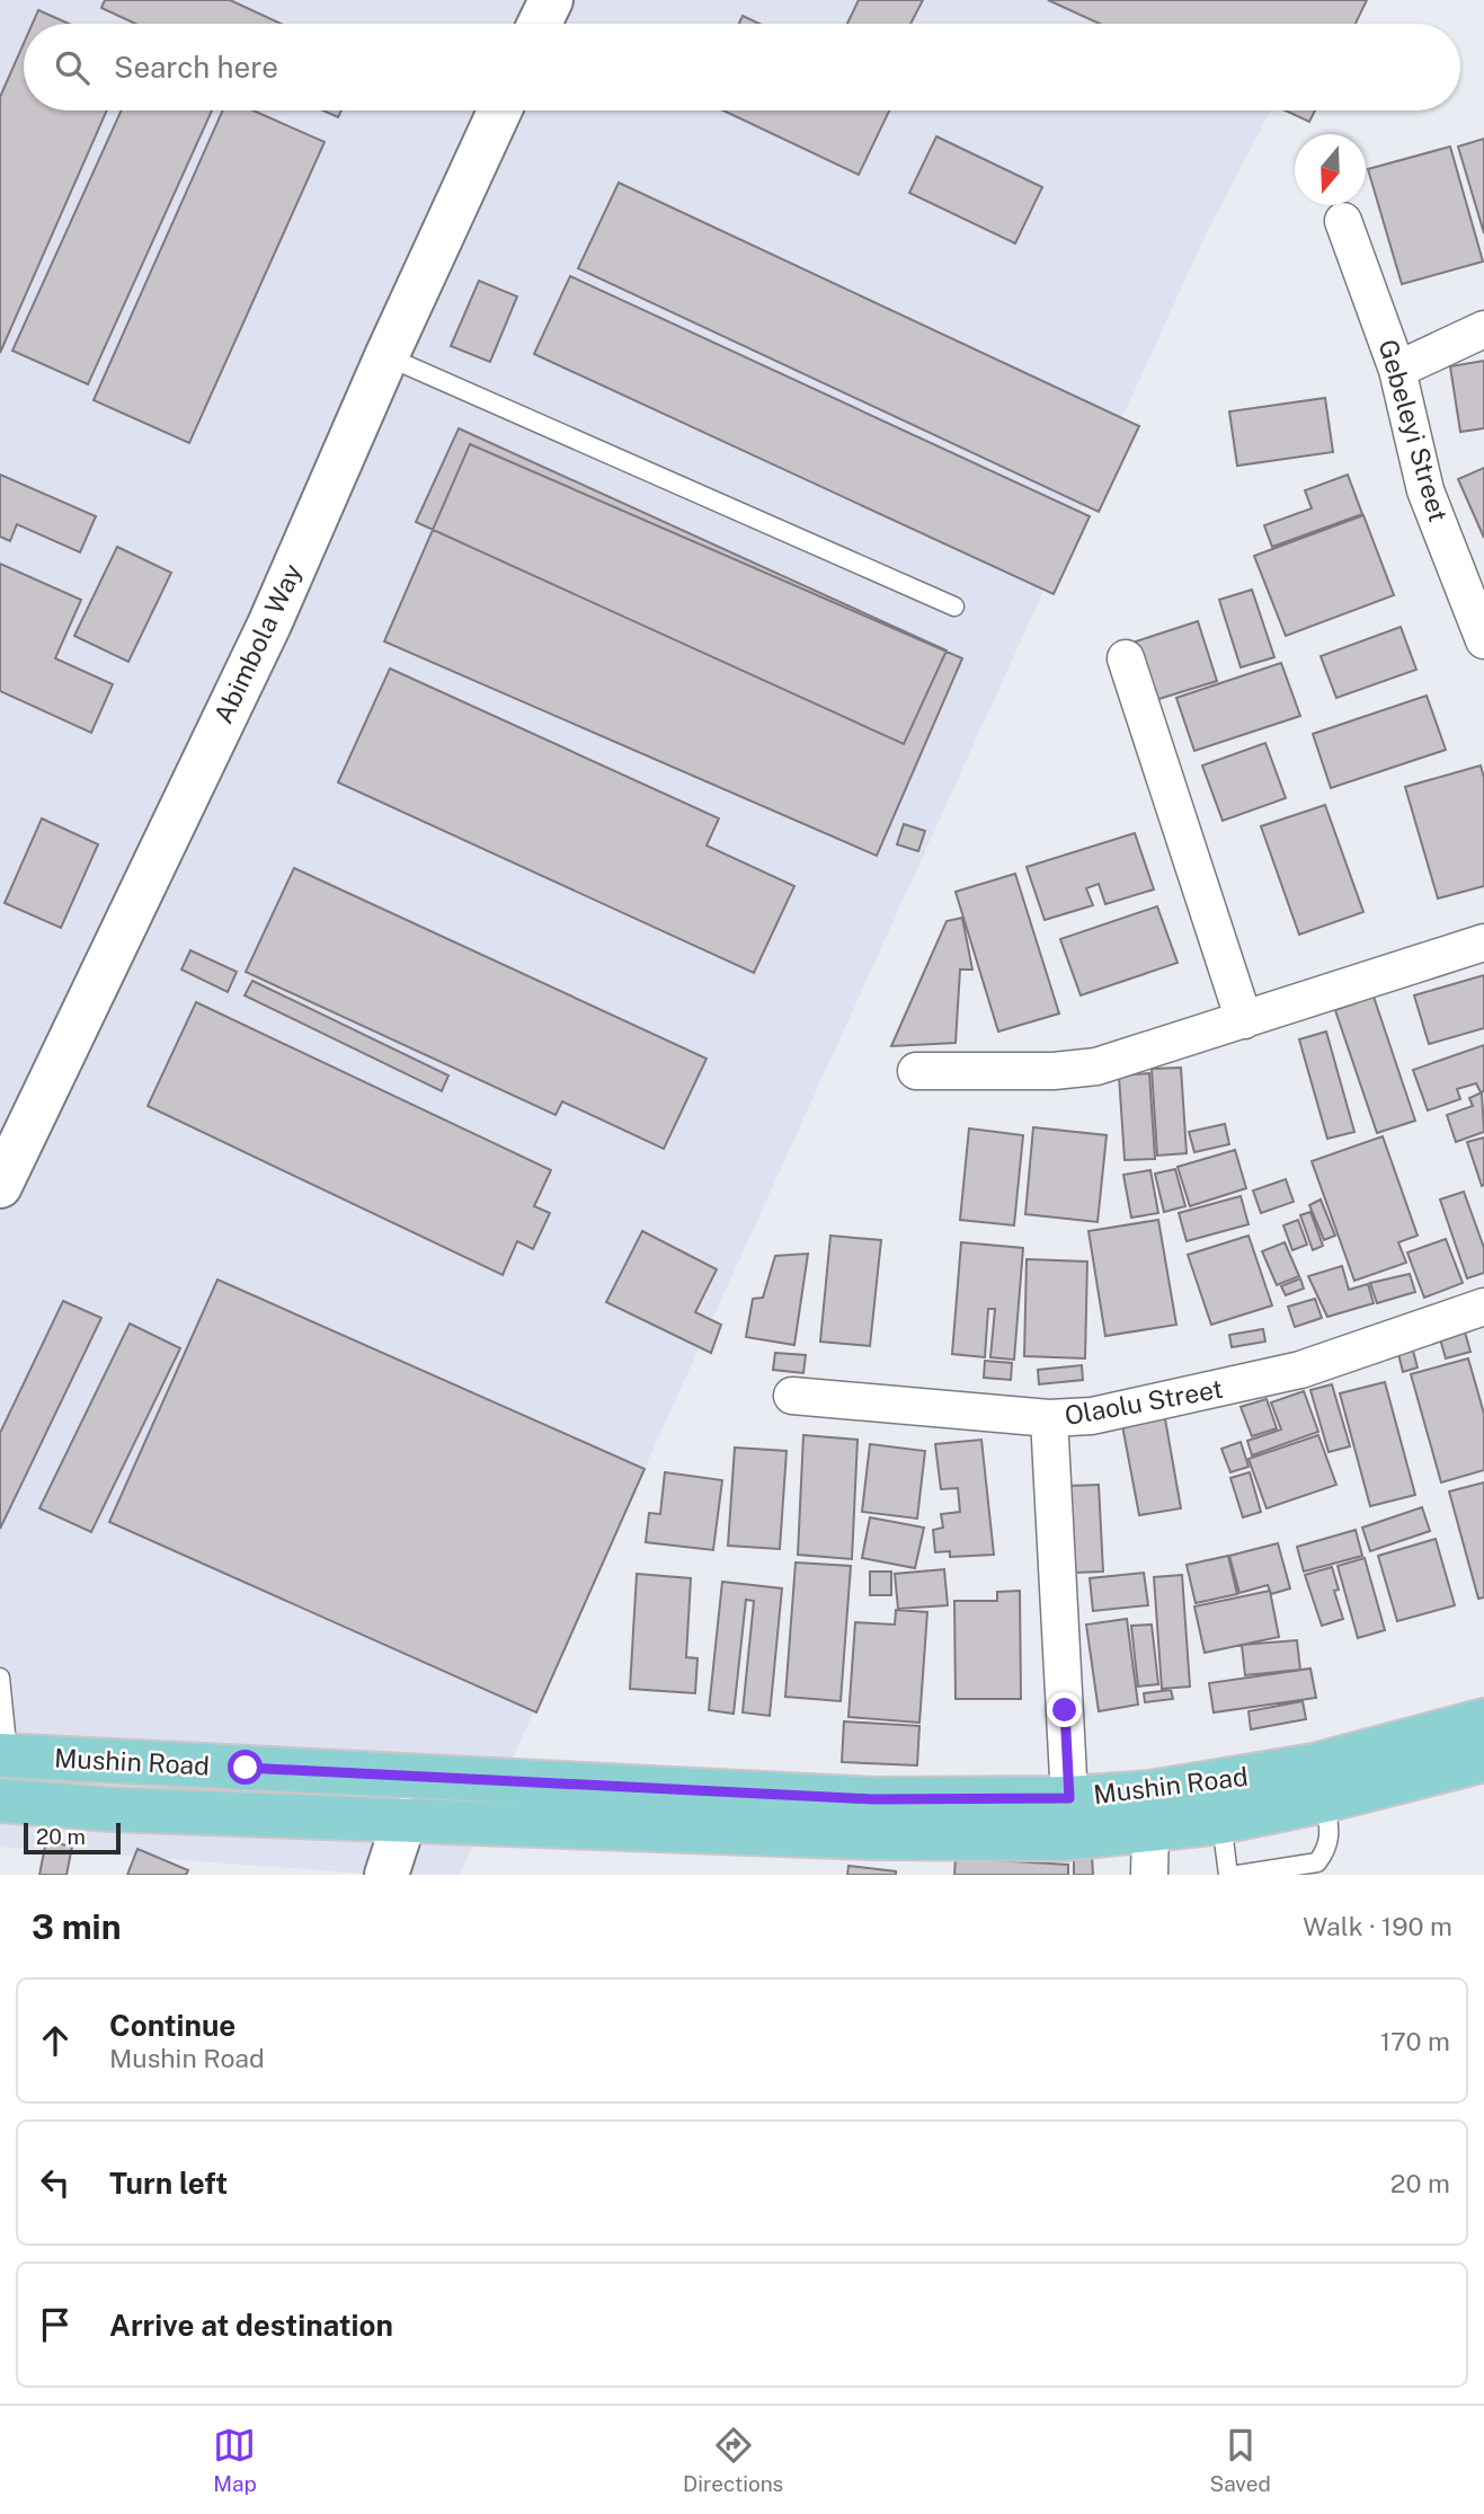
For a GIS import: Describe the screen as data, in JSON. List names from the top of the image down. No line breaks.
{"streets":{"main road":["Mushin Road"],"street":["Gebeleyi Street","Abimbola Way","Olaolu Street"]},"scale_bar":"20 m","north":"bottom","page":{"search":"Search here","scale":"20 m","heading":["3 min","Walk · 190 m"],"list":[["Continue","Mushin Road","170 m"],["Turn left","20 m"],"Arrive at destination"],"nav":["Map","Directions","Saved"]}}
